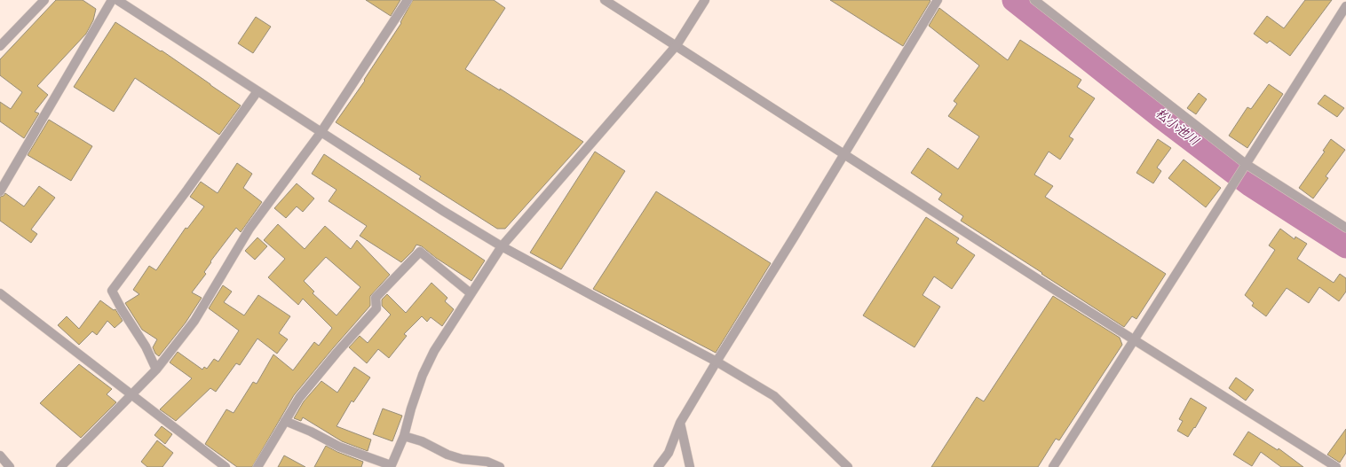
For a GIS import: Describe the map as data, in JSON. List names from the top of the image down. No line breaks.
{"water":["松小池川"]}
